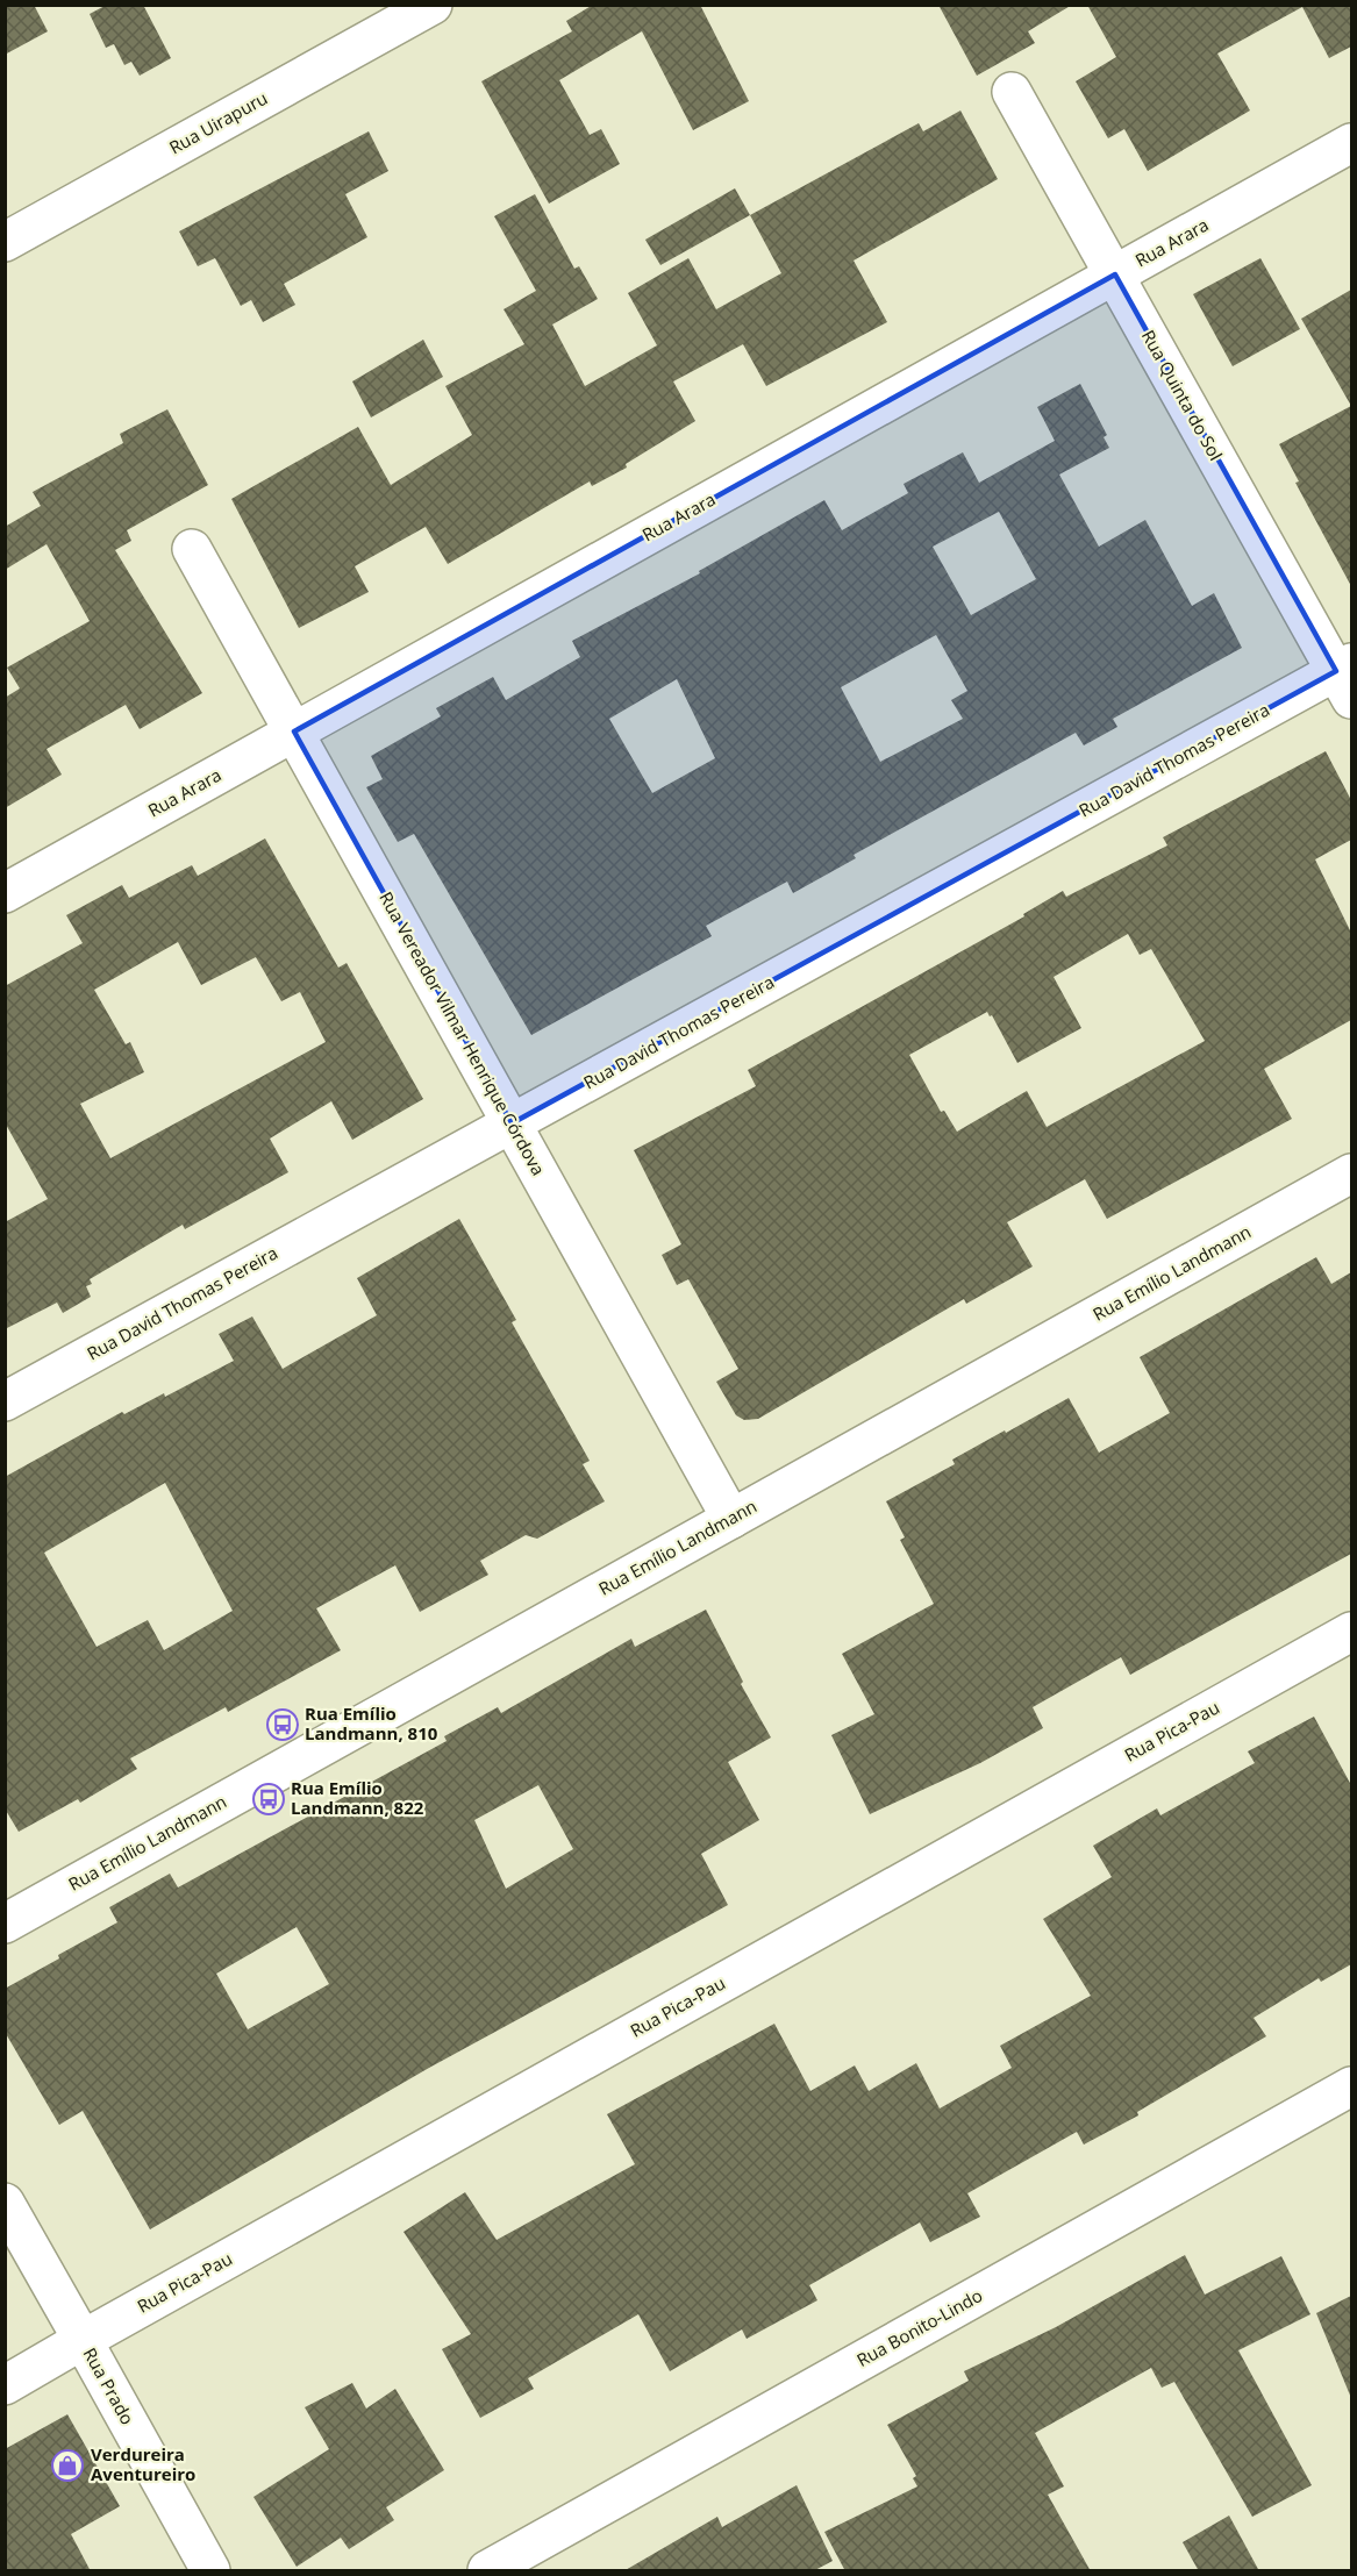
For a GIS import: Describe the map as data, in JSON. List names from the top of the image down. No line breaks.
{"streets":{"street":["Rua Uirapuru","Rua Arara","Rua Quinta do Sol","Rua David Thomas Pereira","Rua Vereador Vilmar Henrique Córdova","Rua Emílio Landmann","Rua Pica-Pau","Rua Bonito-Lindo","Rua Prado"]},"crossings":[["Rua Arara","Rua Quinta do Sol"],["Rua Arara","Rua Vereador Vilmar Henrique Córdova"],["Rua Quinta do Sol","Rua David Thomas Pereira"],["Rua David Thomas Pereira","Rua Vereador Vilmar Henrique Córdova"],["Rua Vereador Vilmar Henrique Córdova","Rua Emílio Landmann"],["Rua Pica-Pau","Rua Prado"]],"places":{"bus stop":["Rua Emílio Landmann, 810","Rua Emílio Landmann, 822"],"shop":["Verdureira Aventureiro"]}}
